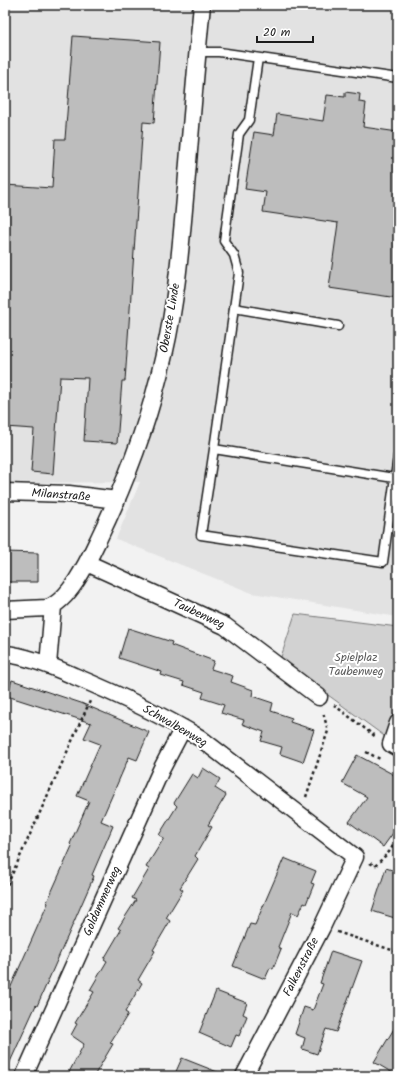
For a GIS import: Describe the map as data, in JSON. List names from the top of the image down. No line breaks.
{"streets":{"street":["Oberste Linde","Milanstraße","Taubenweg","Schwalbenweg","Goldammerweg","Falkenstraße"]},"crossings":[["Oberste Linde","Milanstraße"],["Oberste Linde","Taubenweg"],["Schwalbenweg","Goldammerweg"],["Schwalbenweg","Falkenstraße"]],"parks":["Spielplaz Taubenweg"],"scale_bar":"20 m"}
